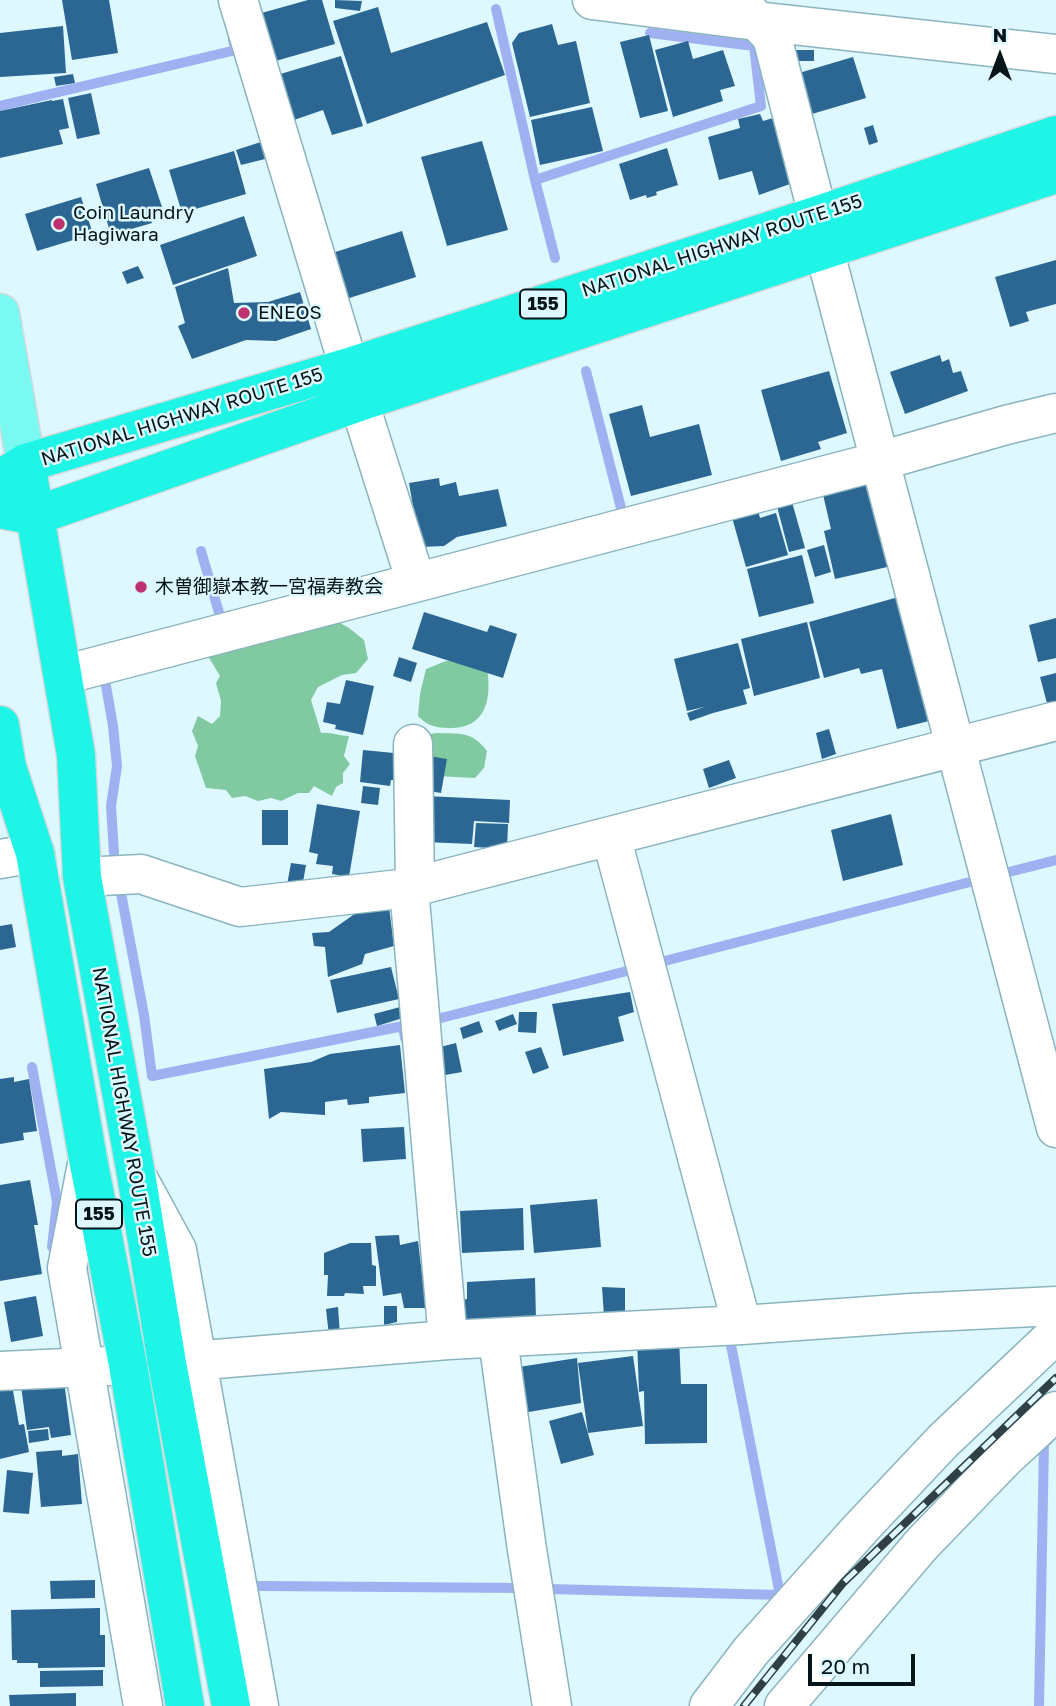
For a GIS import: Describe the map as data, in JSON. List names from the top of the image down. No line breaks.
{"streets":{"highway":["NATIONAL HIGHWAY ROUTE 155","155"]},"places":["Coin Laundry Hagiwara","ENEOS","木曽御嶽本教一宮福寿教会"],"scale_bar":"20 m","north":"top"}
